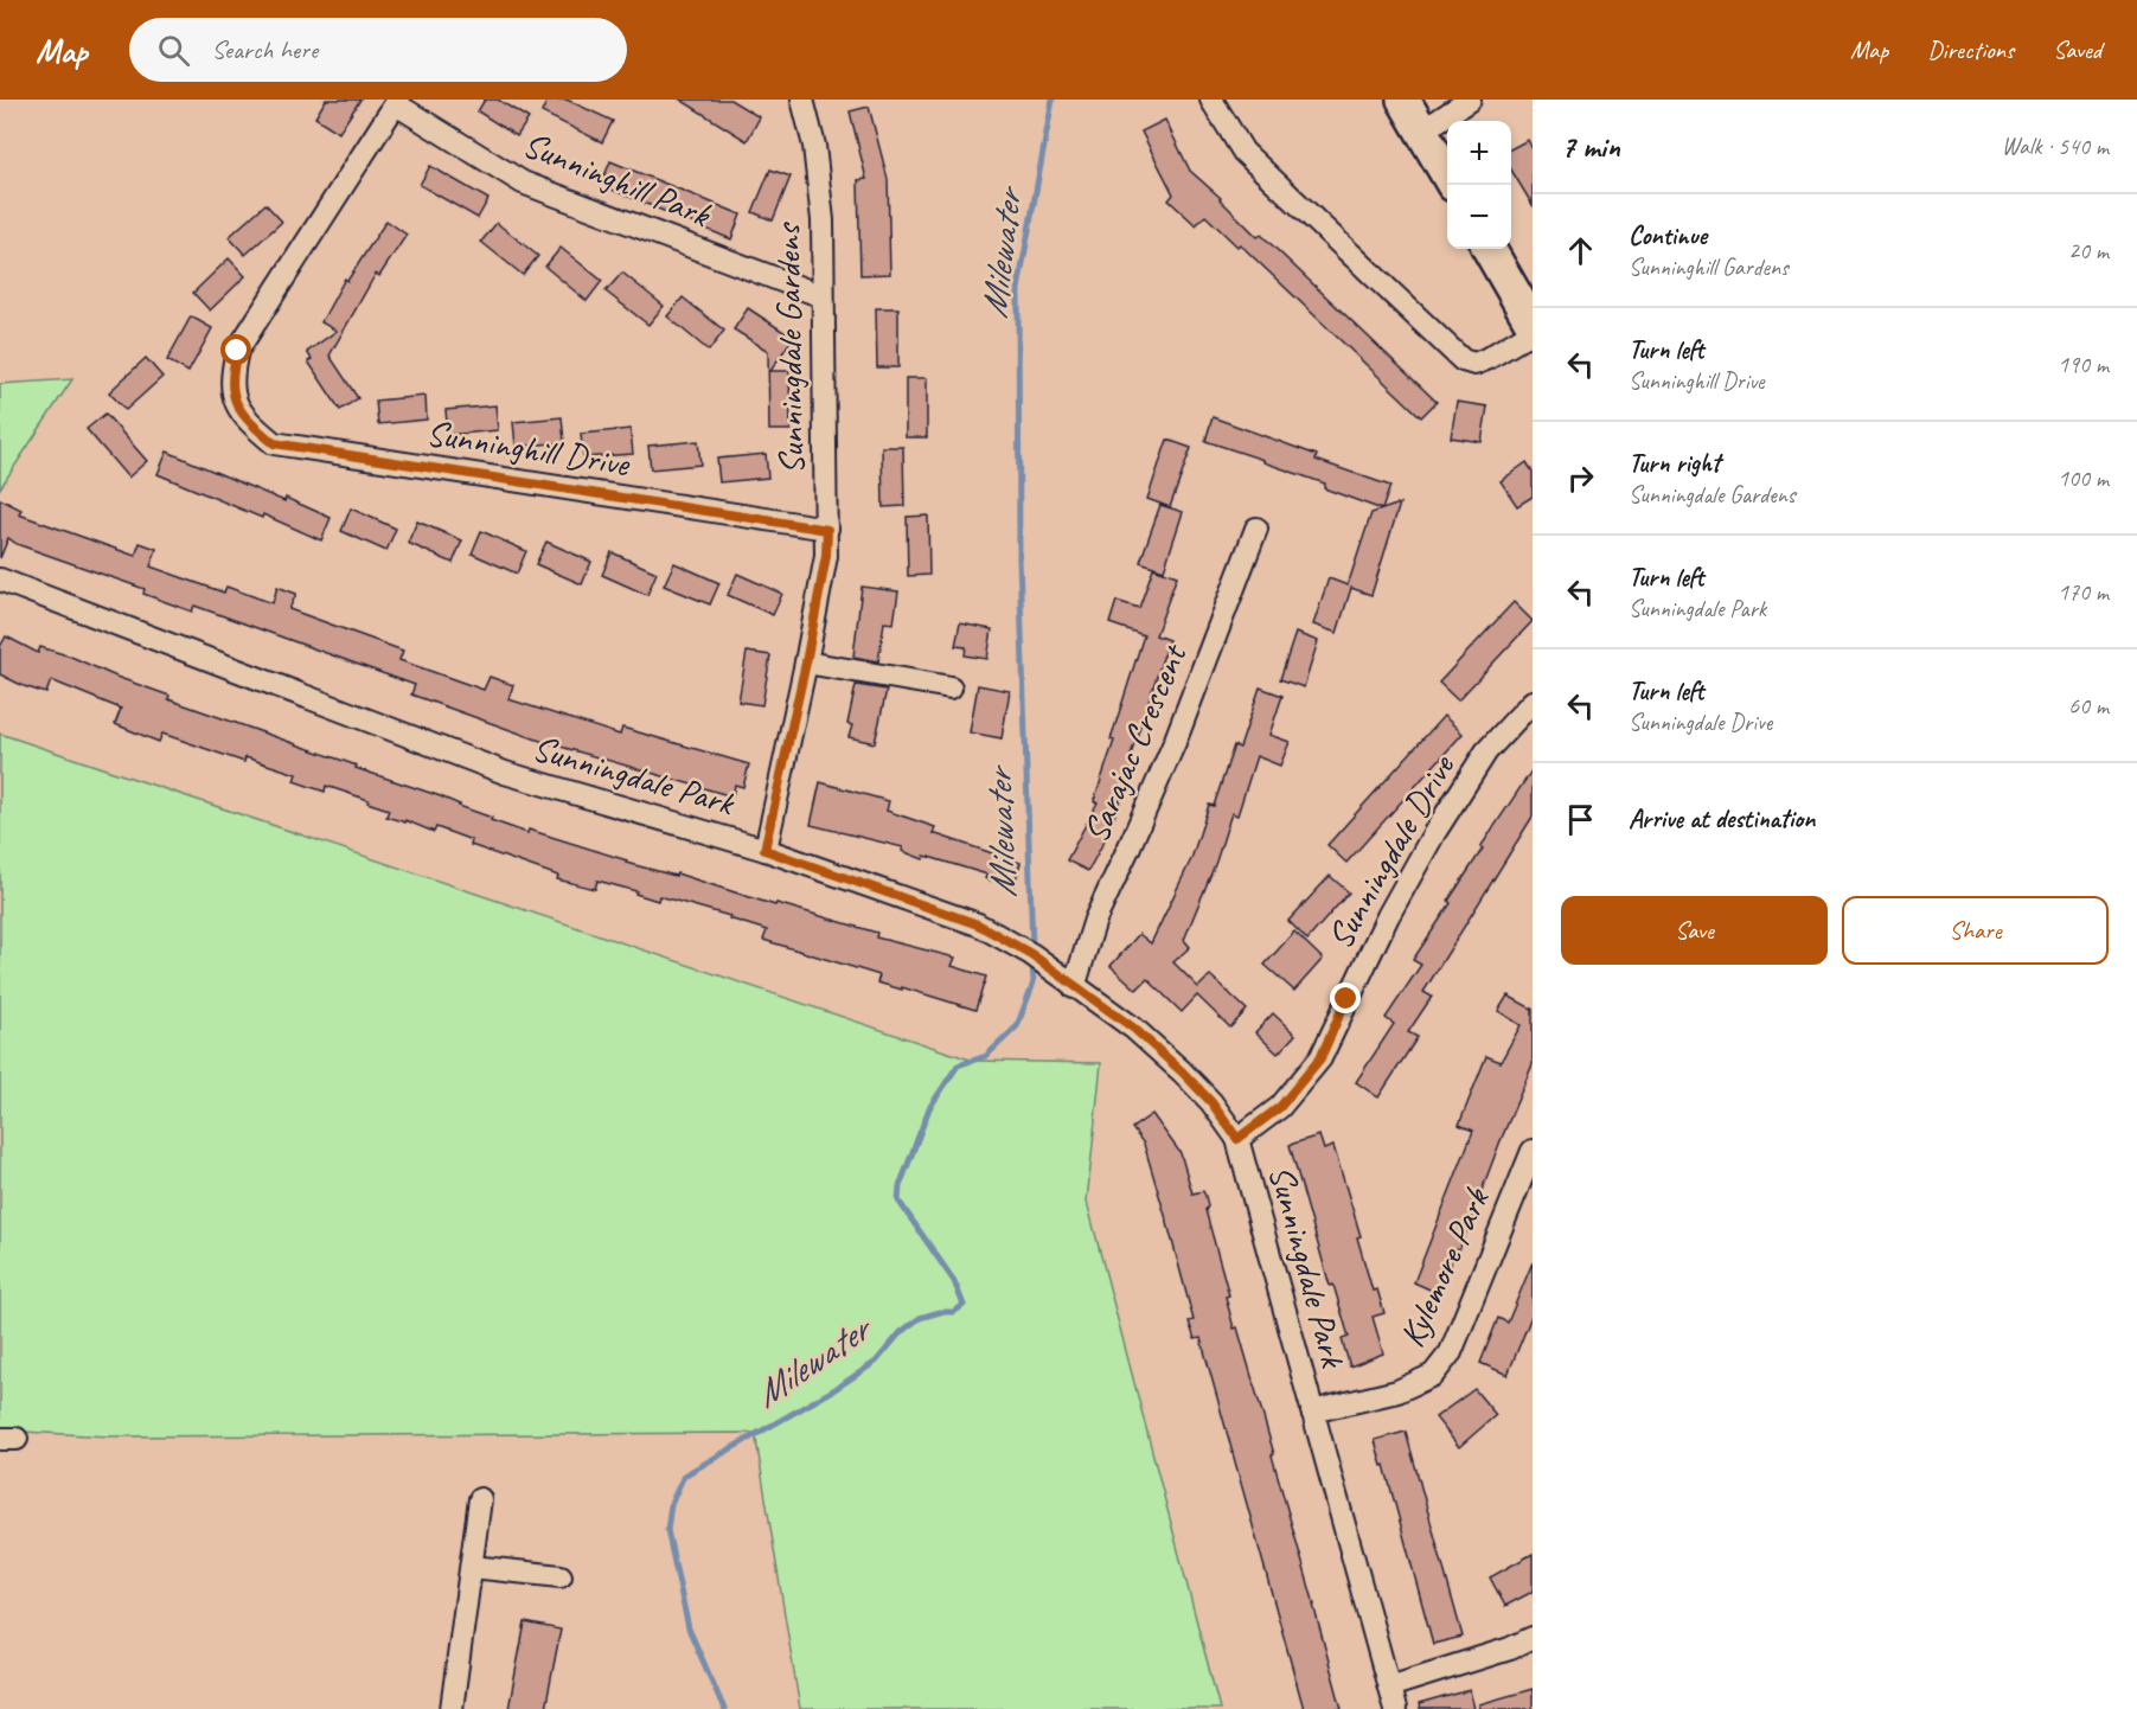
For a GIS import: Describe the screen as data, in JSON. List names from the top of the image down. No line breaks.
{"streets":{"street":["Sunninghill Park","Sunningdale Gardens","Sunninghill Drive","Sarajac Crescent","Sunningdale Park","Sunningdale Drive","Kylemore Park"]},"crossings":[["Sunninghill Park","Sunningdale Gardens"],["Sunninghill Park","Sunninghill Drive"],["Sunningdale Gardens","Sunninghill Drive"],["Sunningdale Gardens","Sunningdale Park"],["Sarajac Crescent","Sunningdale Park"],["Sunningdale Park","Sunningdale Drive"],["Sunningdale Park","Kylemore Park"]],"water":["Milewater"],"page":{"header":"Map","search":"Search here","nav":["Map","Directions","Saved"],"heading":["7 min","Walk · 540 m"],"map_buttons":["+","−"],"list":[["Continue","Sunninghill Gardens","20 m"],["Turn left","Sunninghill Drive","190 m"],["Turn right","Sunningdale Gardens","100 m"],["Turn left","Sunningdale Park","170 m"],["Turn left","Sunningdale Drive","60 m"],"Arrive at destination"],"buttons":["Save","Share"]}}
